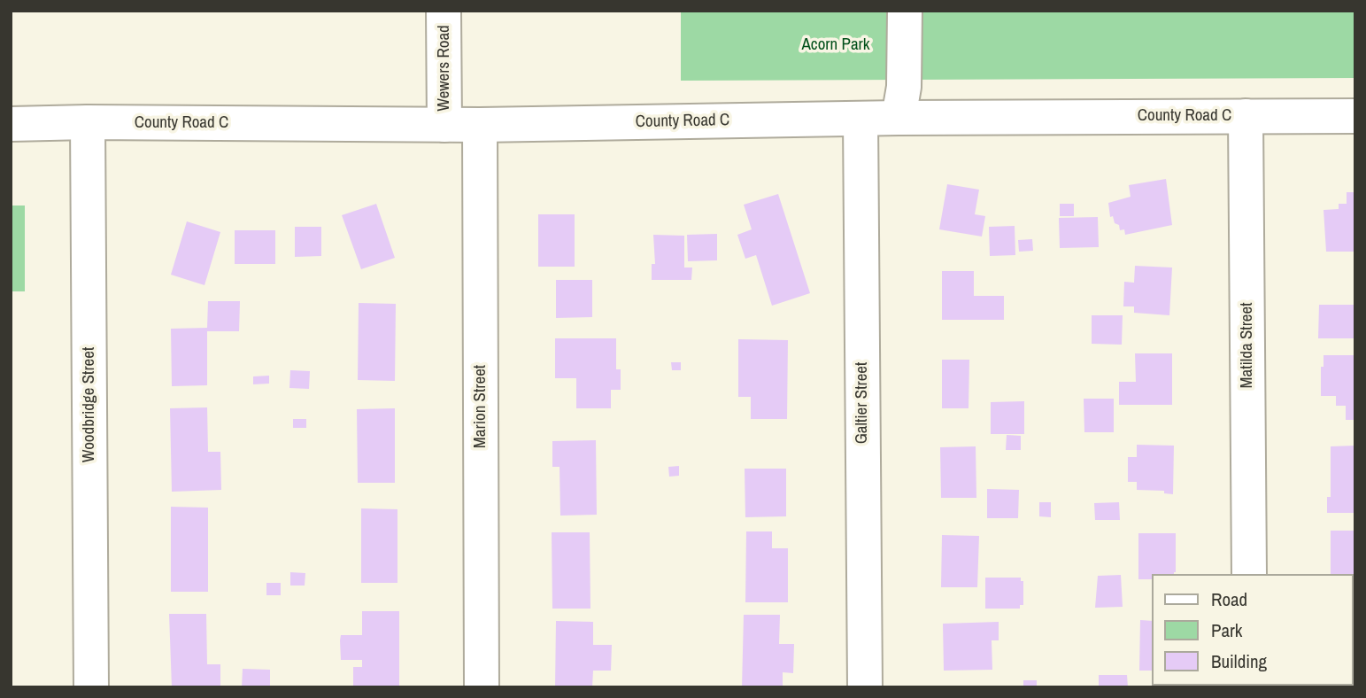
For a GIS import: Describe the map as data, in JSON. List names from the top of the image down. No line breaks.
{"streets":{"street":["Wewers Road","County Road C","Matilda Street","Galtier Street","Woodbridge Street","Marion Street"]},"crossings":[["Wewers Road","County Road C"],["County Road C","Matilda Street"],["County Road C","Galtier Street"],["County Road C","Woodbridge Street"],["County Road C","Marion Street"]],"parks":["Acorn Park"],"legend":["Road","Park","Building"]}
